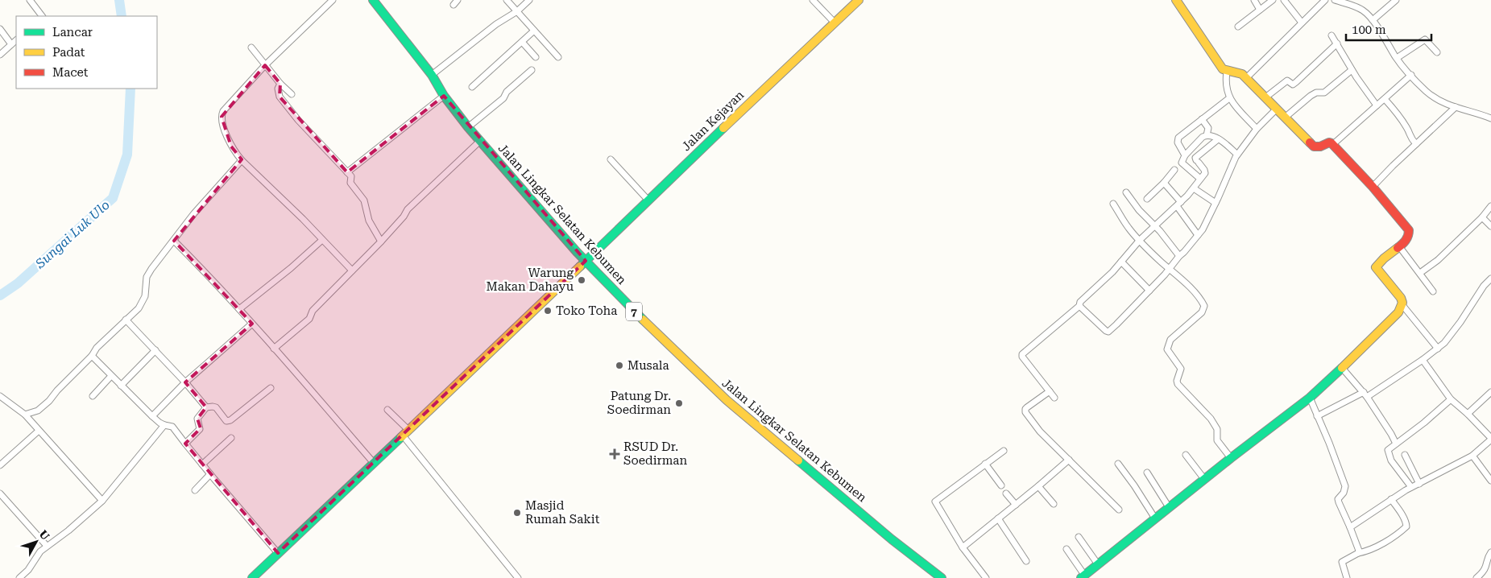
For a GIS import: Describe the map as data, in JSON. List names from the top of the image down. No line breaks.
{"streets":{"main road":["Jalan Kejayan","Jalan Lingkar Selatan Kebumen","7"]},"crossings":[["Jalan Kejayan","Jalan Lingkar Selatan Kebumen"]],"water":["Sungai Luk Ulo"],"places":{"other":["Warung Makan Dahayu","Toko Toha","Musala","Patung Dr. Soedirman","Masjid Rumah Sakit"],"health":["RSUD Dr. Soedirman"]},"legend":["Lancar","Padat","Macet"],"scale_bar":"100 m","north":"top right"}
